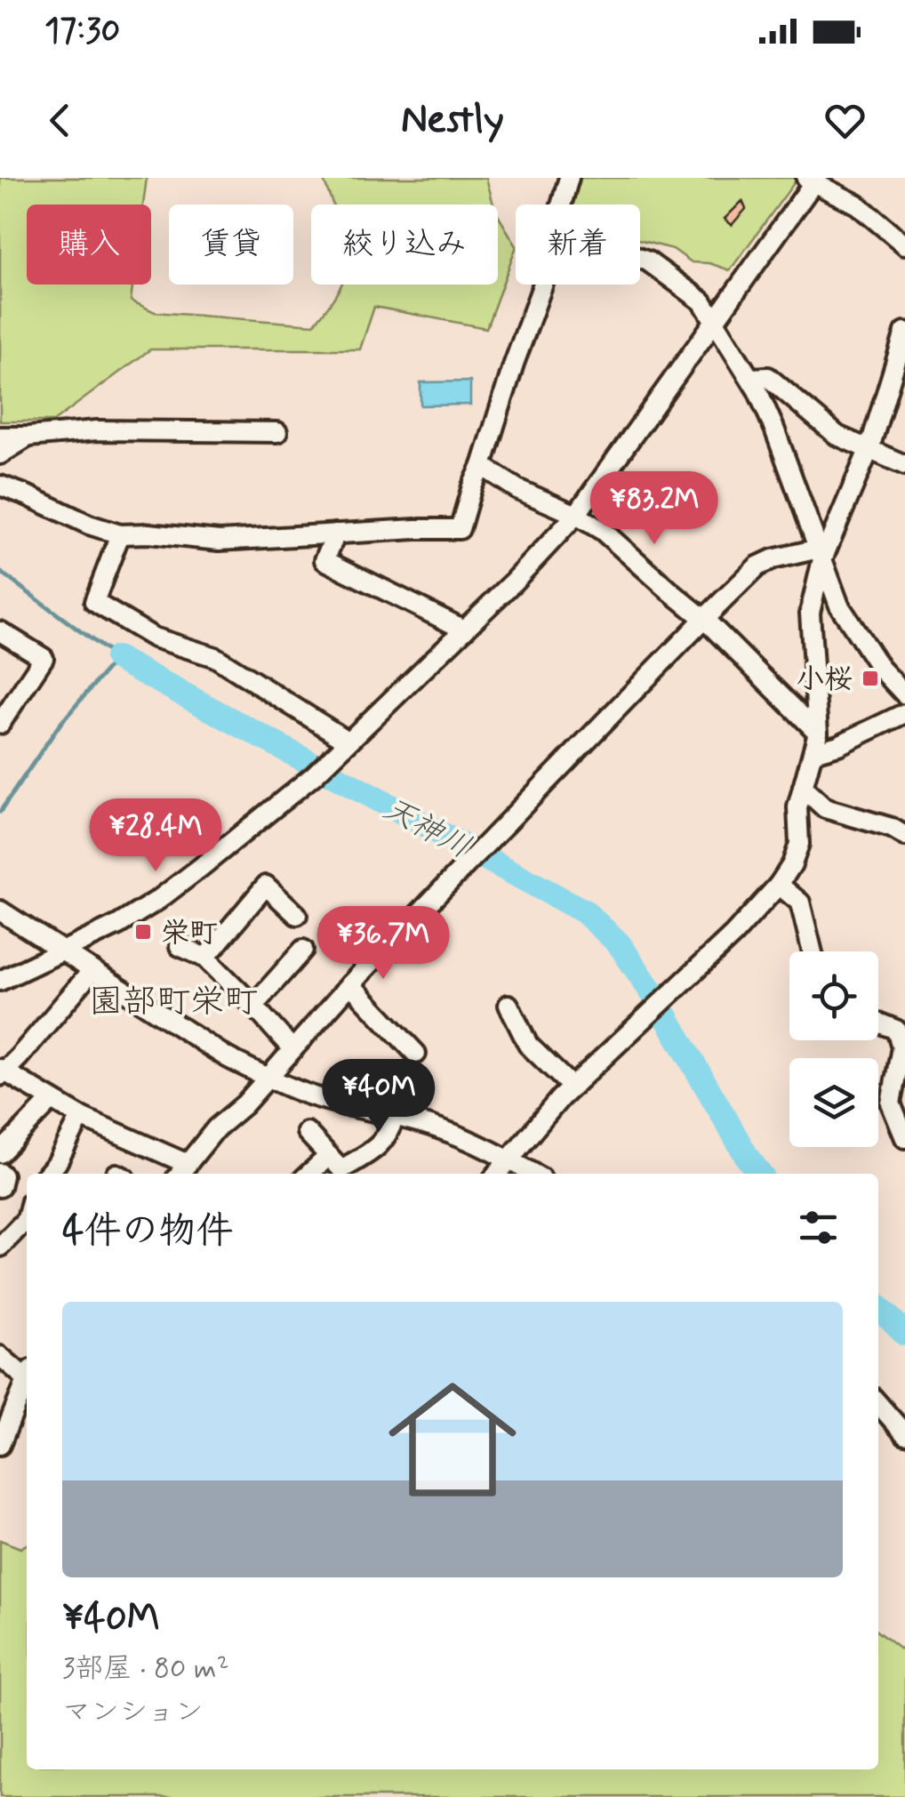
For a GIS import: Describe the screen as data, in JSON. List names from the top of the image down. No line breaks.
{"districts":["園部町栄町"],"water":["天神川"],"places":{"transit":["小桜","栄町"]},"page":{"status":"17:30","header":"Nestly","chip":["購入","賃貸","絞り込み","新着"],"price":["¥83.2M","¥28.4M","¥36.7M","¥40M"],"heading":"4件の物件","list":[{"name":"¥40M","note":"3部屋 · 80 m² · マンション"}]}}
